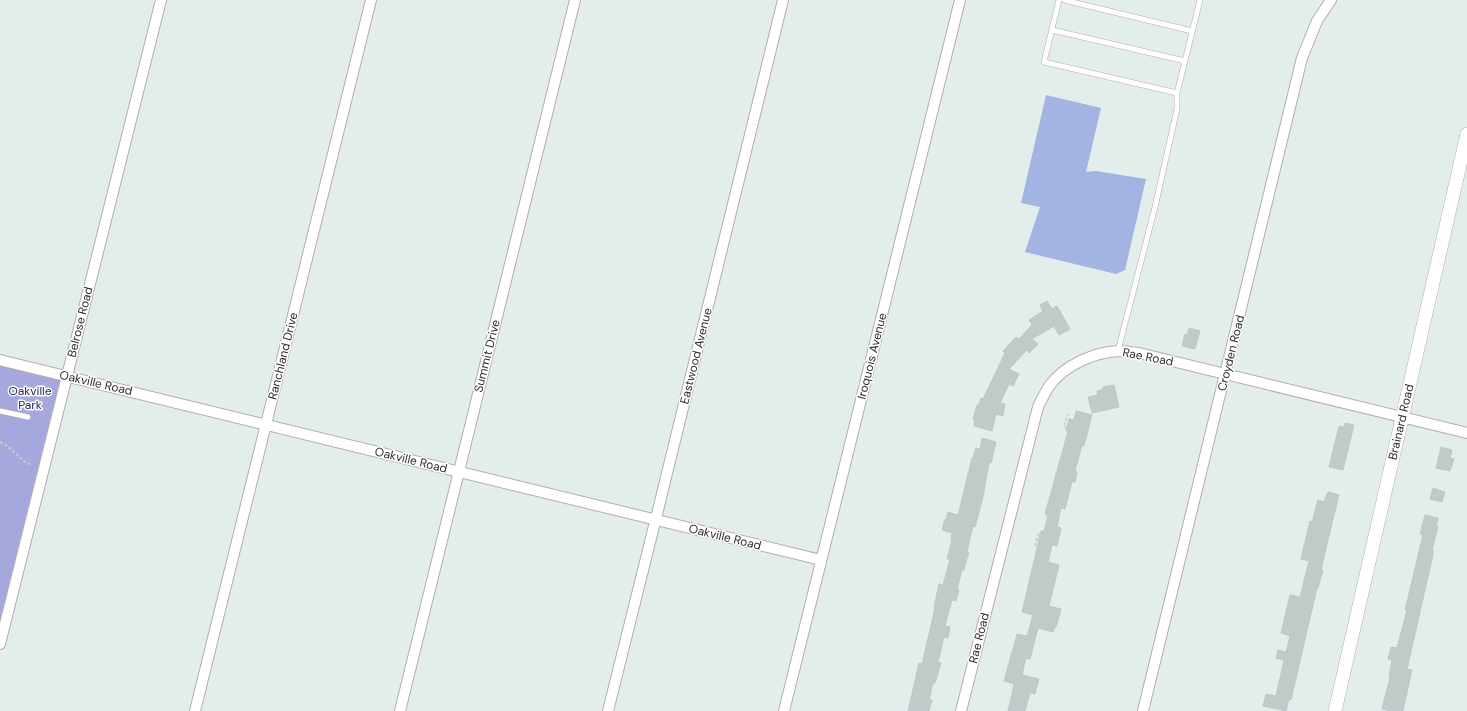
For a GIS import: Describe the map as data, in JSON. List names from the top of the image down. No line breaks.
{"streets":{"street":["Belrose Road","Croyden Road","Ranchland Drive","Summit Drive","Eastwood Avenue","Iroquois Avenue","Rae Road","Oakville Road","Brainard Road"]},"crossings":[["Belrose Road","Oakville Road"],["Croyden Road","Rae Road"],["Ranchland Drive","Oakville Road"],["Summit Drive","Oakville Road"],["Eastwood Avenue","Oakville Road"],["Iroquois Avenue","Oakville Road"],["Rae Road","Brainard Road"]],"parks":["Oakville Park"]}
